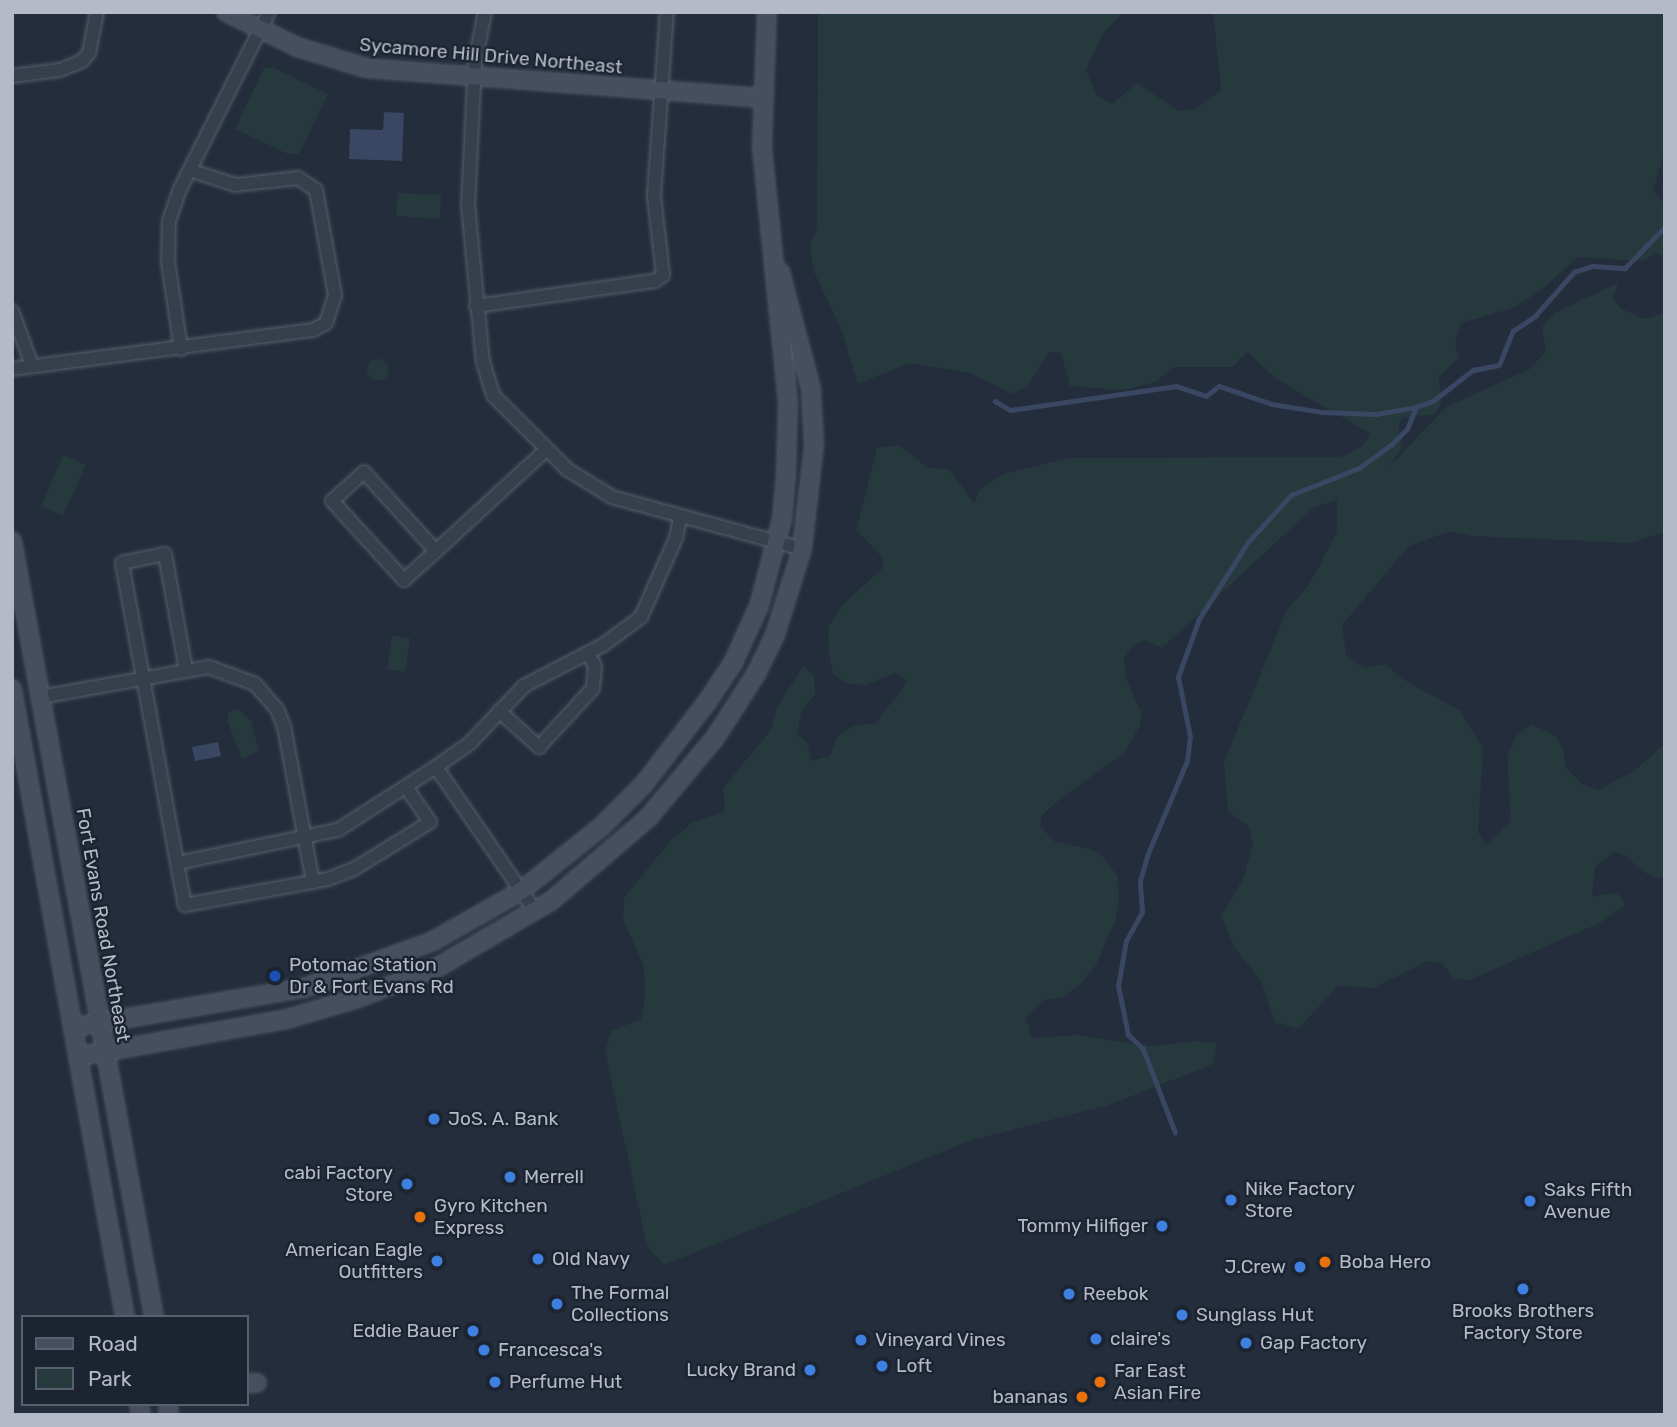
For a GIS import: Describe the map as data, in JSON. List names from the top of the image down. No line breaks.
{"streets":{"street":["Sycamore Hill Drive Northeast","Fort Evans Road Northeast"]},"places":["Potomac Station Dr & Fort Evans Rd","JoS. A. Bank","Merrell","cabi Factory Store","Nike Factory Store","Saks Fifth Avenue","Gyro Kitchen Express","Tommy Hilfiger","Old Navy","American Eagle Outfitters","Boba Hero","J.Crew","Brooks Brothers Factory Store","Reebok","The Formal Collections","Sunglass Hut","Eddie Bauer","claire's","Vineyard Vines","Gap Factory","Francesca's","Loft","Lucky Brand","Perfume Hut","Far East Asian Fire","bananas"],"legend":["Road","Park"]}
